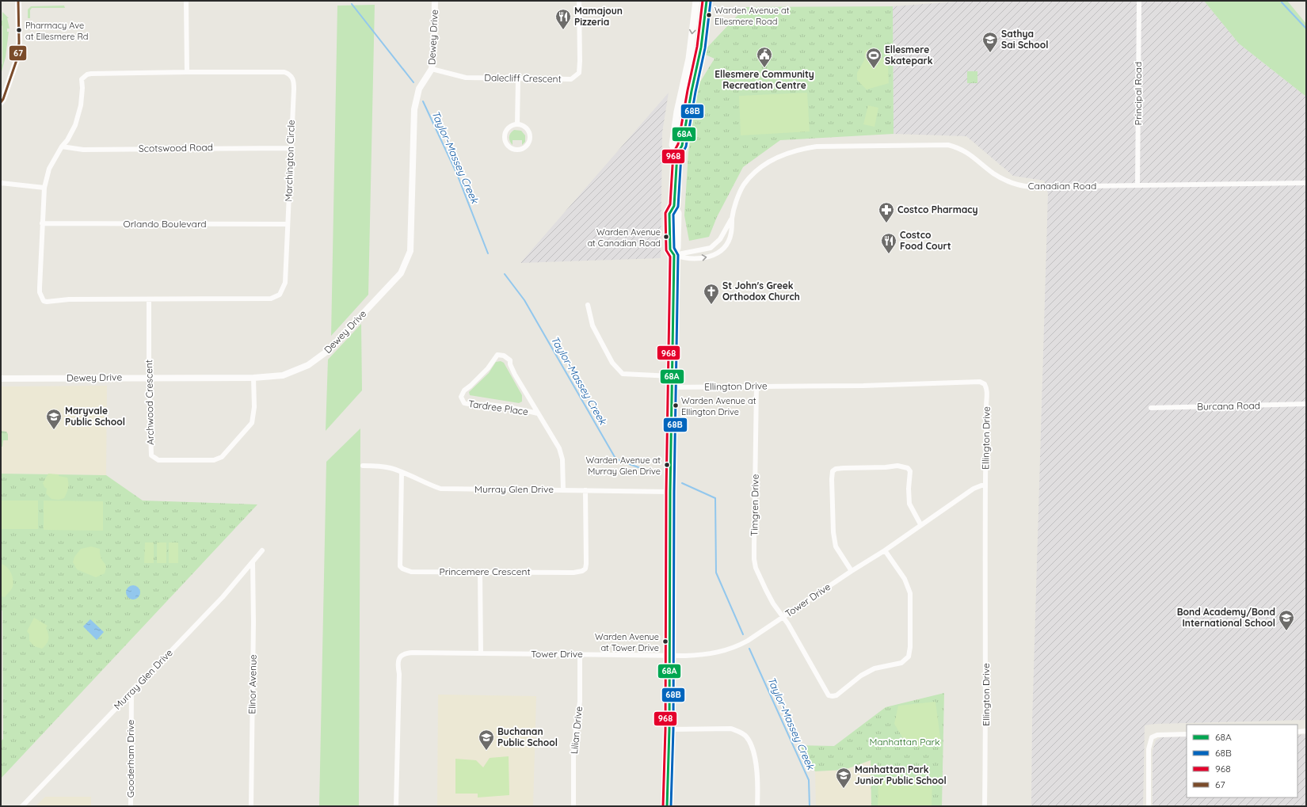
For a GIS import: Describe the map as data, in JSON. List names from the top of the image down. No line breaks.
{"streets":{"street":["Dewey Drive","Dalecliff Crescent","Principal Road","Scotswood Road","Marchington Circle","Canadian Road","Orlando Boulevard","Ellington Drive","Archwood Crescent","Burcana Road","Tardree Place","Murray Glen Drive","Timgren Drive","Princemere Crescent","Tower Drive","Elinor Avenue","Lilian Drive","Gooderham Drive"]},"crossings":[["Dewey Drive","Dalecliff Crescent"],["Dewey Drive","Archwood Crescent"],["Principal Road","Canadian Road"],["Scotswood Road","Marchington Circle"],["Marchington Circle","Orlando Boulevard"],["Marchington Circle","Archwood Crescent"],["Ellington Drive","Timgren Drive"],["Ellington Drive","Tower Drive"],["Tardree Place","Murray Glen Drive"],["Murray Glen Drive","Princemere Crescent"],["Murray Glen Drive","Elinor Avenue"],["Murray Glen Drive","Gooderham Drive"],["Timgren Drive","Tower Drive"],["Tower Drive","Lilian Drive"]],"water":["Taylor-Massey Creek"],"parks":["Manhattan Park"],"places":{"other":["Warden Avenue at Ellesmere Road","Pharmacy Ave at Ellesmere Rd","Warden Avenue at Canadian Road","Warden Avenue at Ellington Drive","Warden Avenue at Murray Glen Drive","Warden Avenue at Tower Drive"],"restaurant":["Mamajoun Pizzeria","Costco Food Court"],"school or university":["Sathya Sai School","Maryvale Public School","Bond Academy/Bond International School","Buchanan Public School","Manhattan Park Junior Public School"],"public building":["Ellesmere Community Recreation Centre"],"sports":["Ellesmere Skatepark"],"pharmacy":["Costco Pharmacy"],"church":["St John's Greek Orthodox Church"]},"lines":["transit line 68A","transit line 968","transit line 67","transit line 68B"],"legend":["68A","68B","968","67"]}
